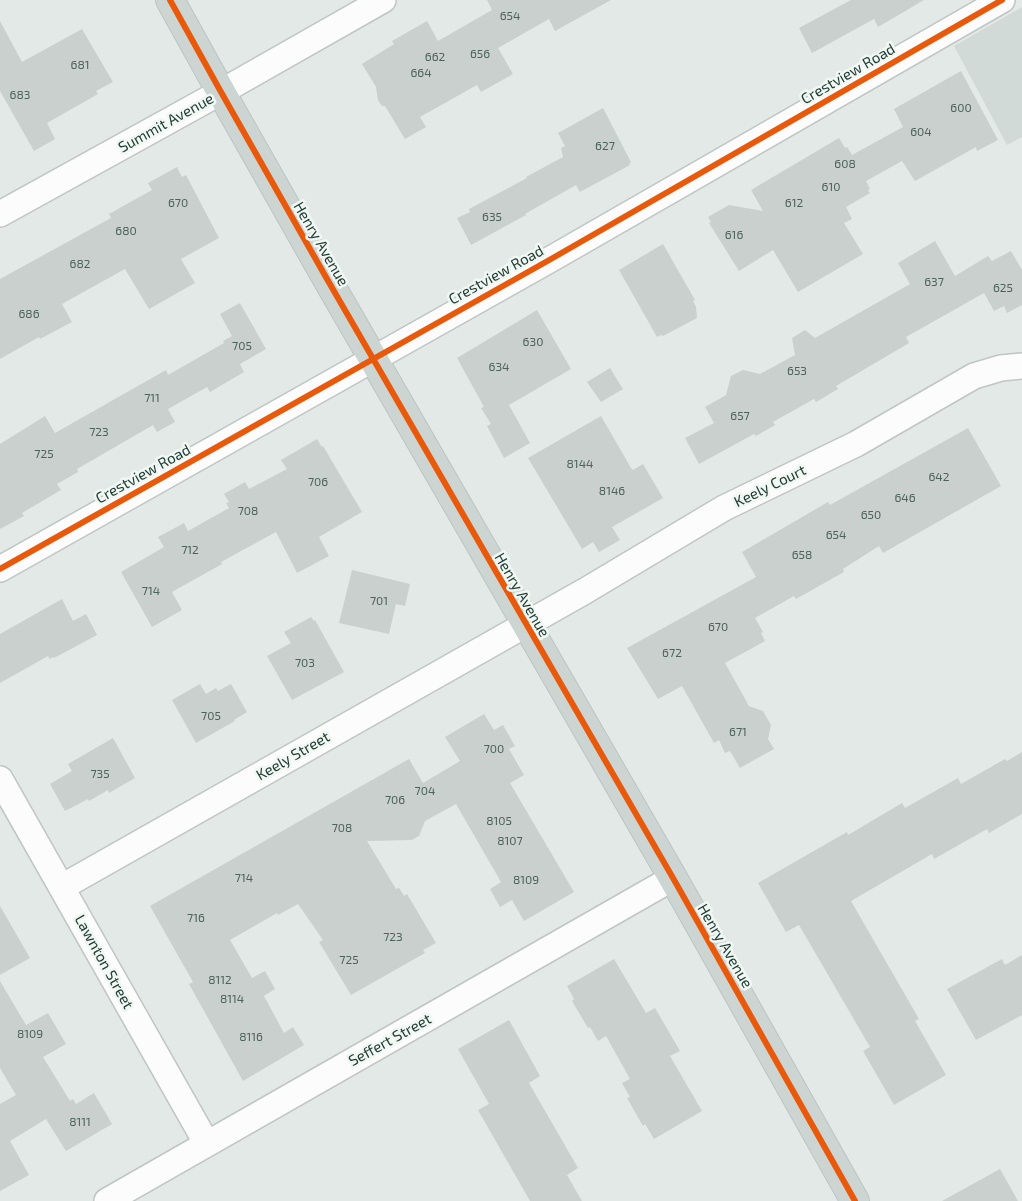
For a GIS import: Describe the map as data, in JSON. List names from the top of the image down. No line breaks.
{"streets":{"main road":["Henry Avenue"],"street":["Crestview Road","Summit Avenue","Keely Court","Keely Street","Lawnton Street","Seffert Street"]},"crossings":[["Crestview Road","Henry Avenue"],["Summit Avenue","Henry Avenue"],["Henry Avenue","Keely Court"],["Henry Avenue","Keely Street"],["Henry Avenue","Seffert Street"],["Keely Court","Keely Street"],["Keely Street","Lawnton Street"],["Lawnton Street","Seffert Street"]],"house_numbers":["654","656","662","681","664","683","600","604","627","608","610","670","612","635","680","616","682","637","625","686","630","705","634","653","711","657","723","725","8144","642","706","8146","646","708","650","654","712","658","714","701","670","672","703","705","671","700","735","704","706","8105","708","8107","714","8109","716","723","725","8112","8114","8109","8116","8111"]}
